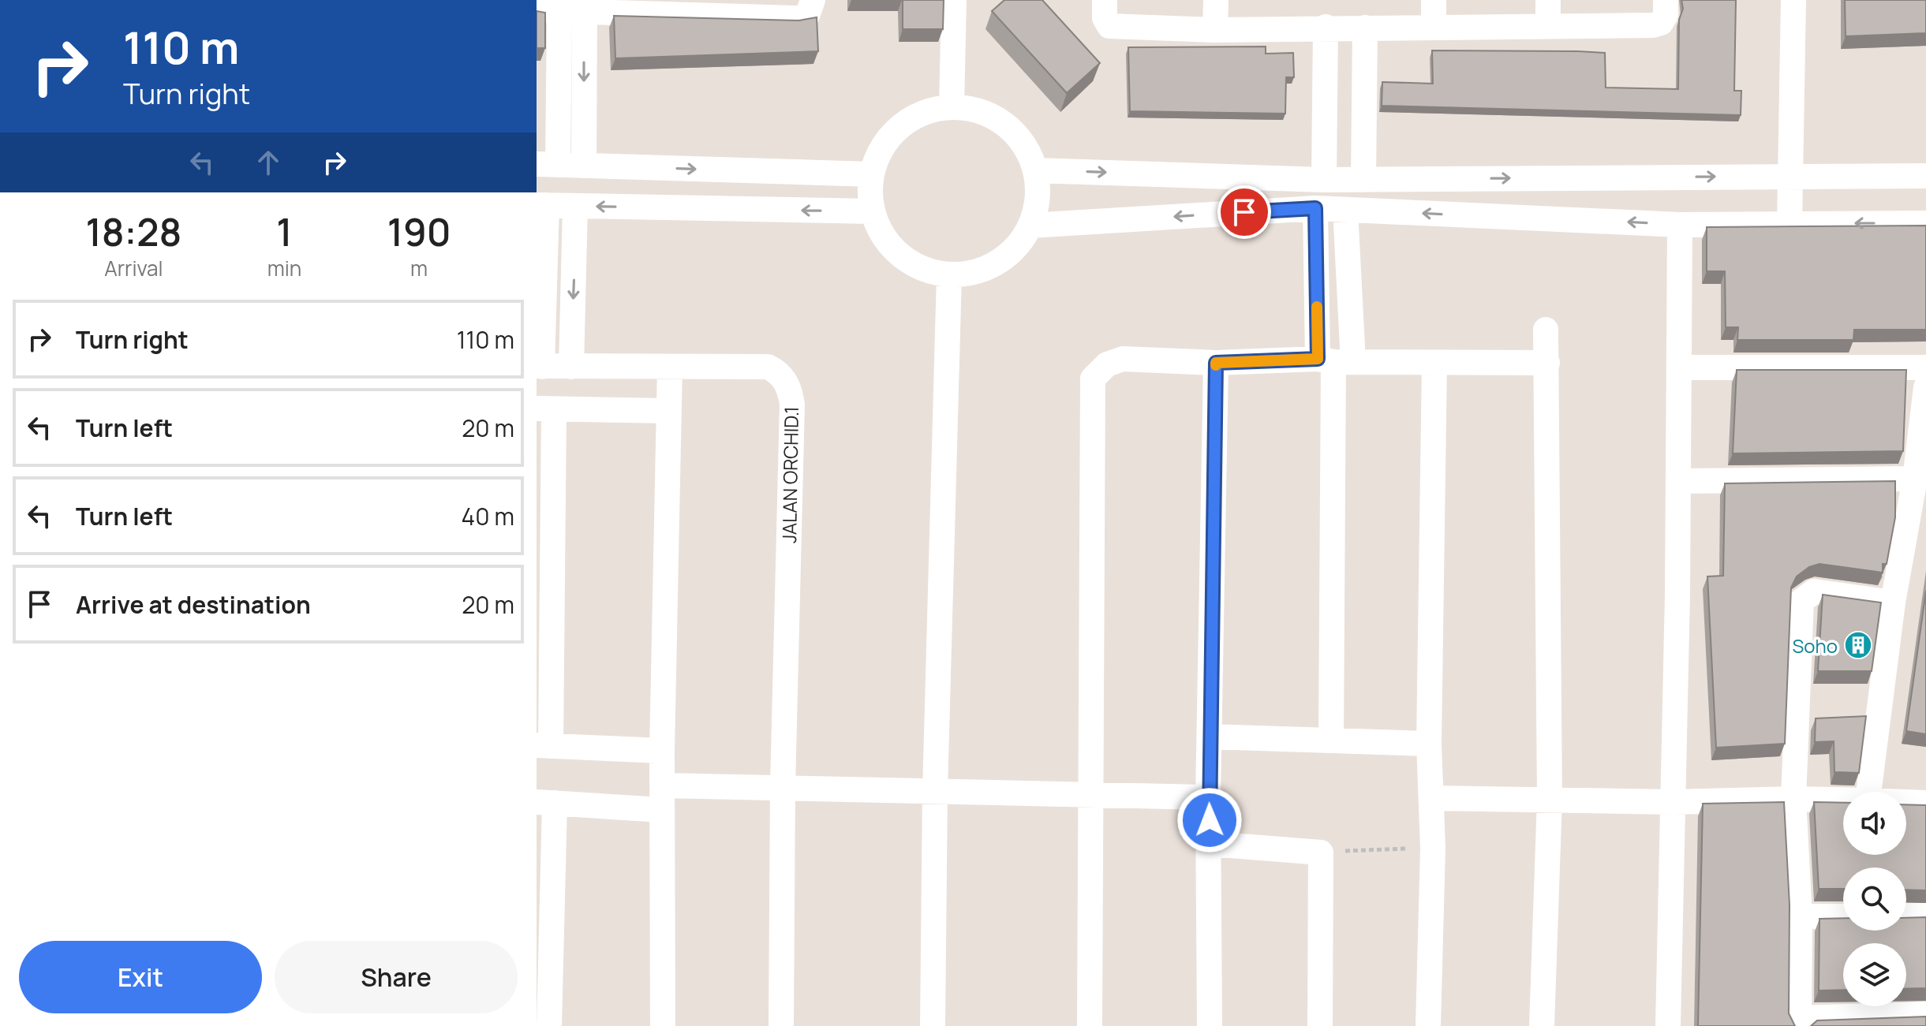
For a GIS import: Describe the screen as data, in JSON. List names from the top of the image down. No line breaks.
{"streets":{"street":["JALAN ORCHID.1"]},"places":{"building":["Soho"]},"page":{"turn":["110 m","Turn right"],"eta":["18:28","Arrival","1","min","190","m"],"list":[{"name":"Turn right","value":"110 m"},{"name":"Turn left","value":"20 m"},{"name":"Turn left","value":"40 m"},{"name":"Arrive at destination","value":"20 m"}],"buttons":["Exit","Share"]}}
